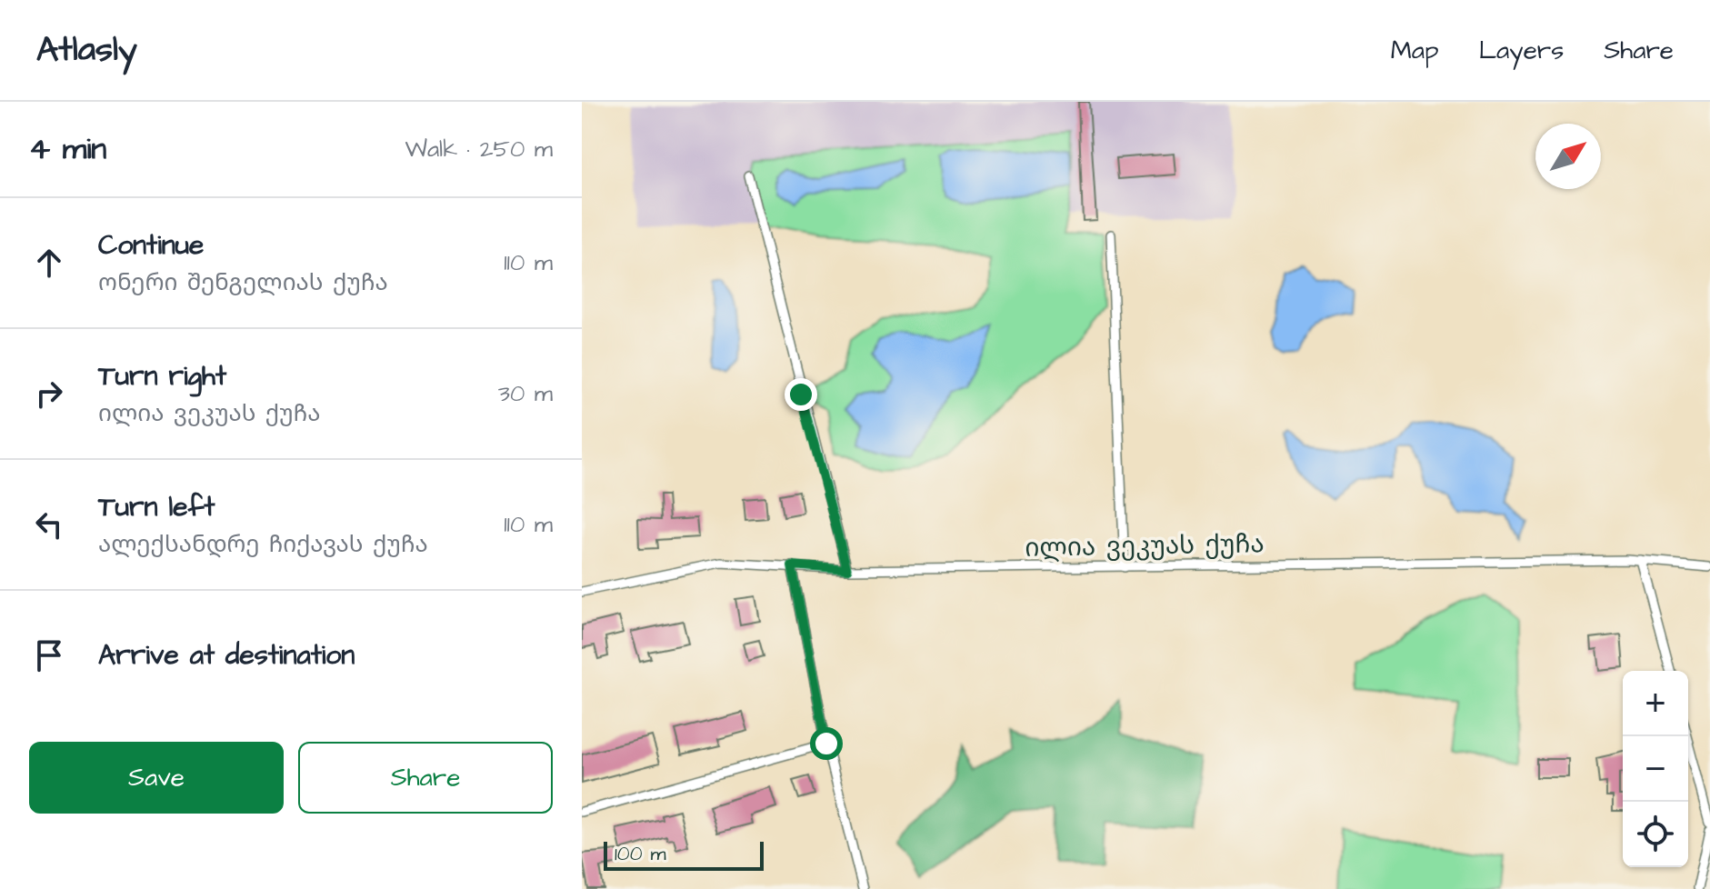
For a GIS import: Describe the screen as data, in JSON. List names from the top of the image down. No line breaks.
{"streets":{"street":["ილია ვეკუას ქუჩა"]},"scale_bar":"100 m","north":"top right","page":{"header":"Atlasly","nav":["Map","Layers","Share"],"heading":["4 min","Walk · 250 m"],"list":[["Continue","ონერი შენგელიას ქუჩა","110 m"],["Turn right","ილია ვეკუას ქუჩა","30 m"],["Turn left","ალექსანდრე ჩიქავას ქუჩა","110 m"],"Arrive at destination"],"map_buttons":["+","−"],"buttons":["Save","Share"],"scale":"100 m"}}
